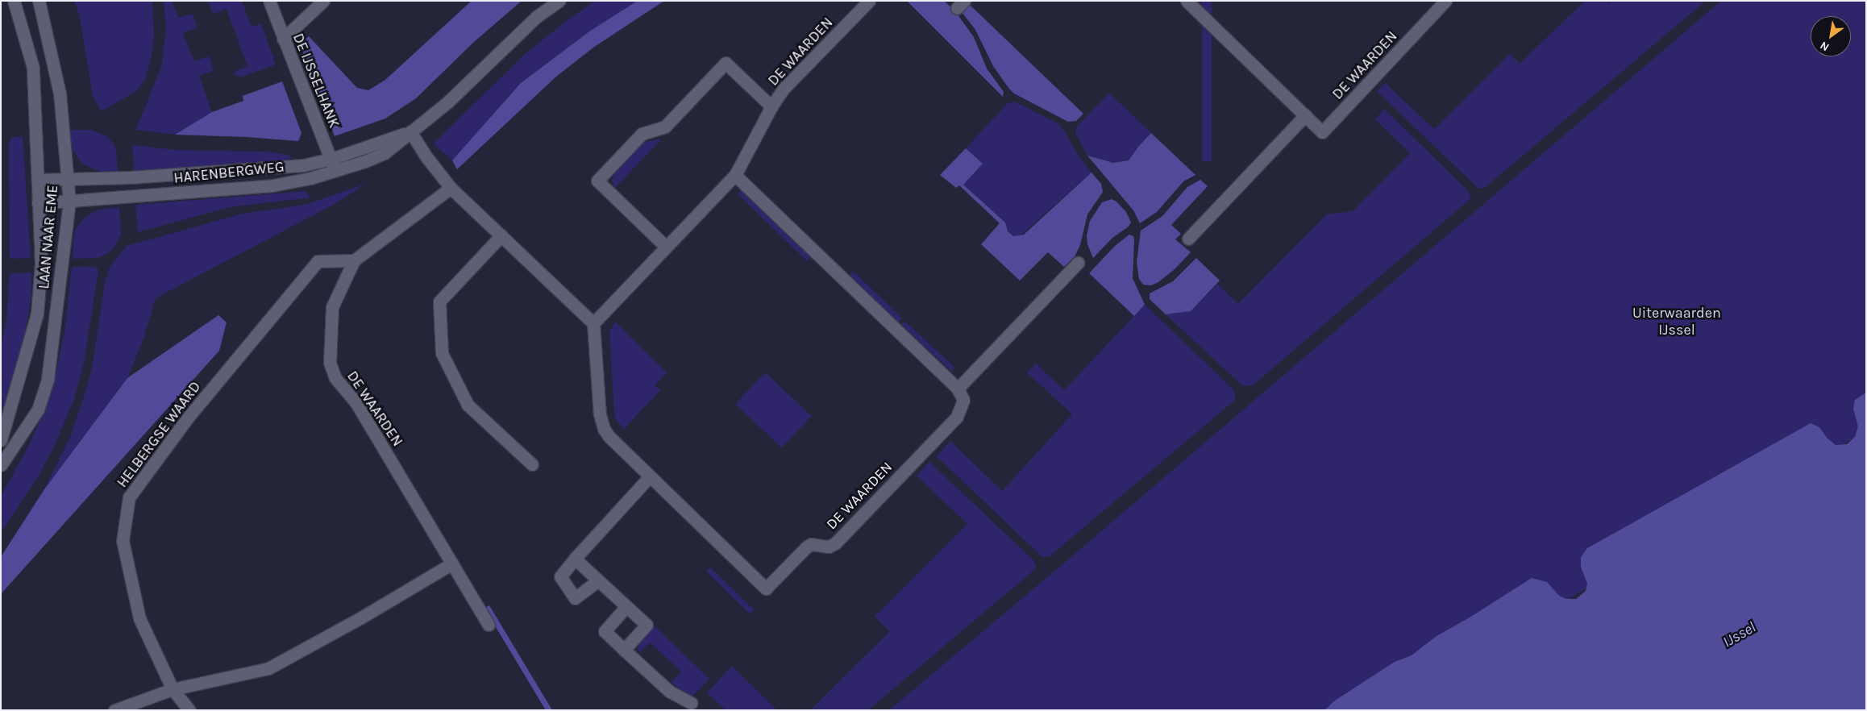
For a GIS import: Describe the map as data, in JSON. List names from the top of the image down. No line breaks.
{"streets":{"street":["DE WAARDEN","DE IJSSELHANK","HARENBERGWEG","LAAN NAAR EME","HELBERGSE WAARD"]},"crossings":[["DE WAARDEN","HELBERGSE WAARD"],["DE IJSSELHANK","HARENBERGWEG"],["HARENBERGWEG","LAAN NAAR EME"]],"water":["IJssel"],"parks":["Uiterwaarden IJssel"],"north":"bottom left"}
